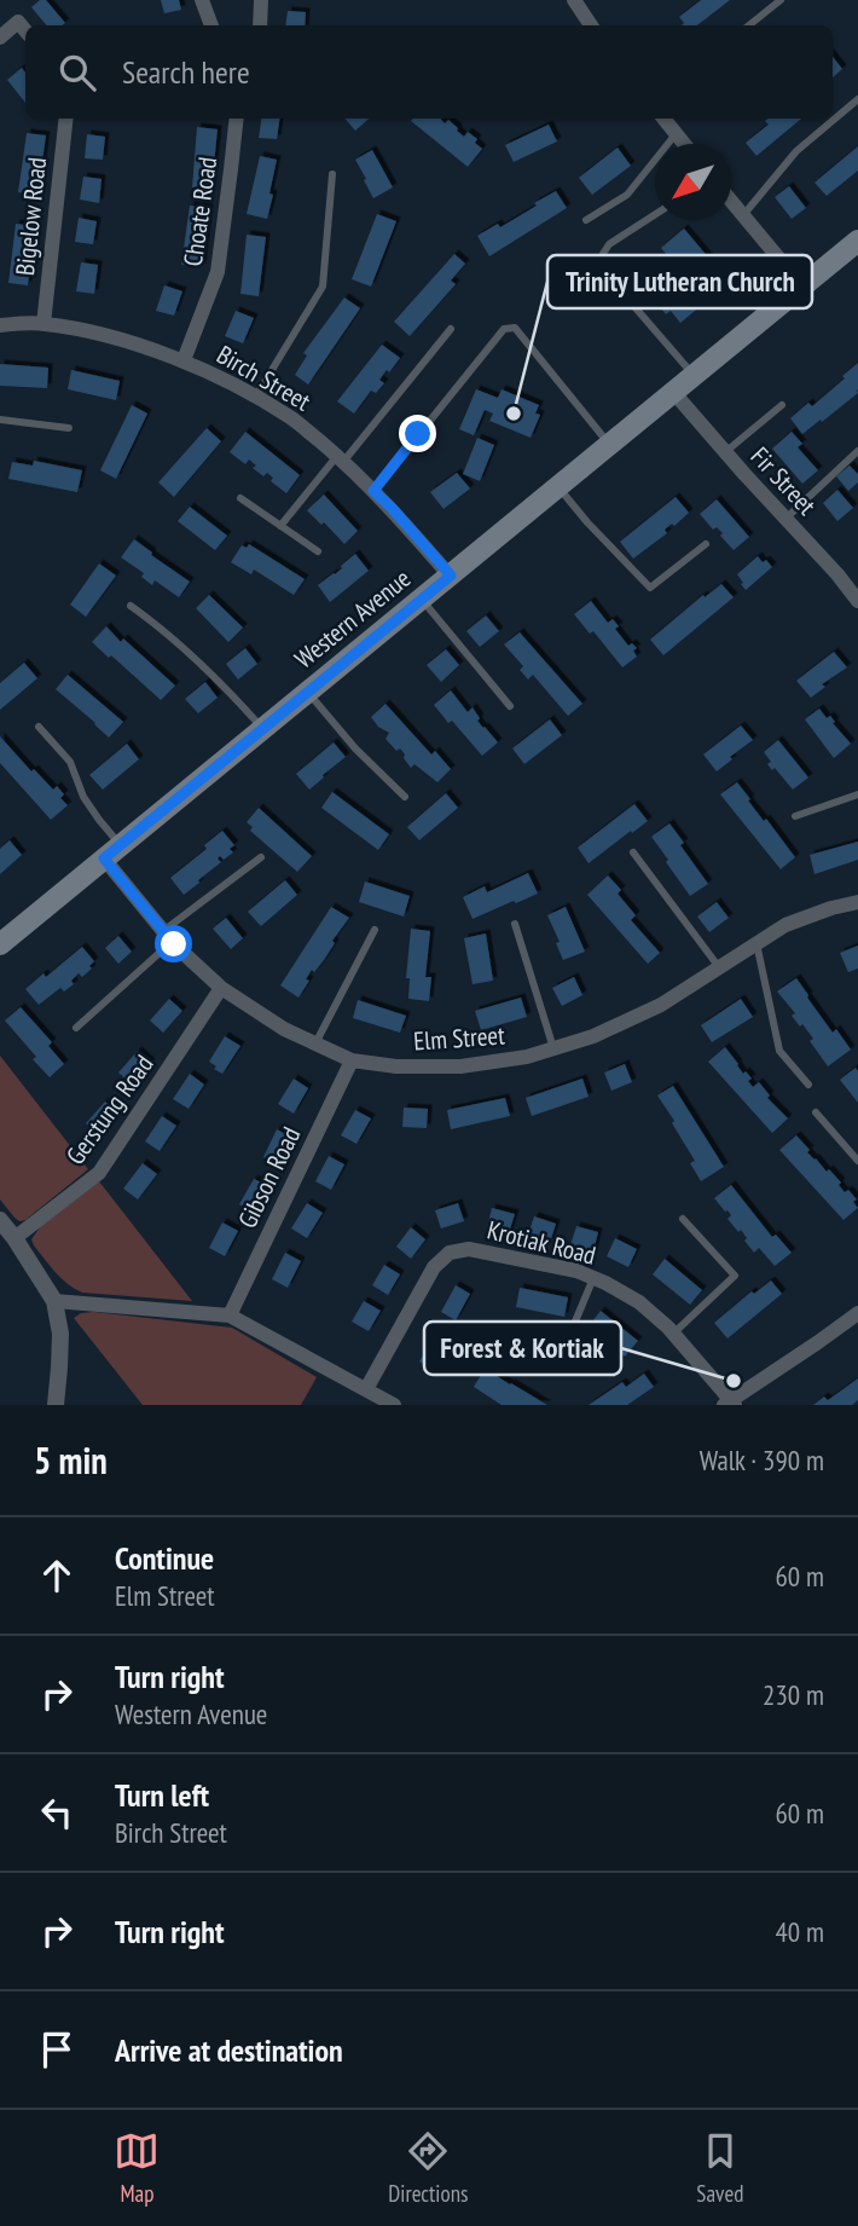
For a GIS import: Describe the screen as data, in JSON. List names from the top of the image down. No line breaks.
{"streets":{"main road":["Western Avenue"],"street":["Choate Road","Bigelow Road","Birch Street","Fir Street","Elm Street","Gerstung Road","Gibson Road","Krotiak Road"]},"crossings":[["Choate Road","Birch Street"],["Bigelow Road","Birch Street"],["Birch Street","Western Avenue"],["Fir Street","Western Avenue"],["Western Avenue","Elm Street"],["Elm Street","Gerstung Road"],["Elm Street","Gibson Road"]],"places":["Trinity Lutheran Church","Forest & Kortiak"],"north":"bottom left","page":{"search":"Search here","heading":["5 min","Walk · 390 m"],"list":[["Continue","Elm Street","60 m"],["Turn right","Western Avenue","230 m"],["Turn left","Birch Street","60 m"],["Turn right","40 m"],"Arrive at destination"],"nav":["Map","Directions","Saved"]}}
